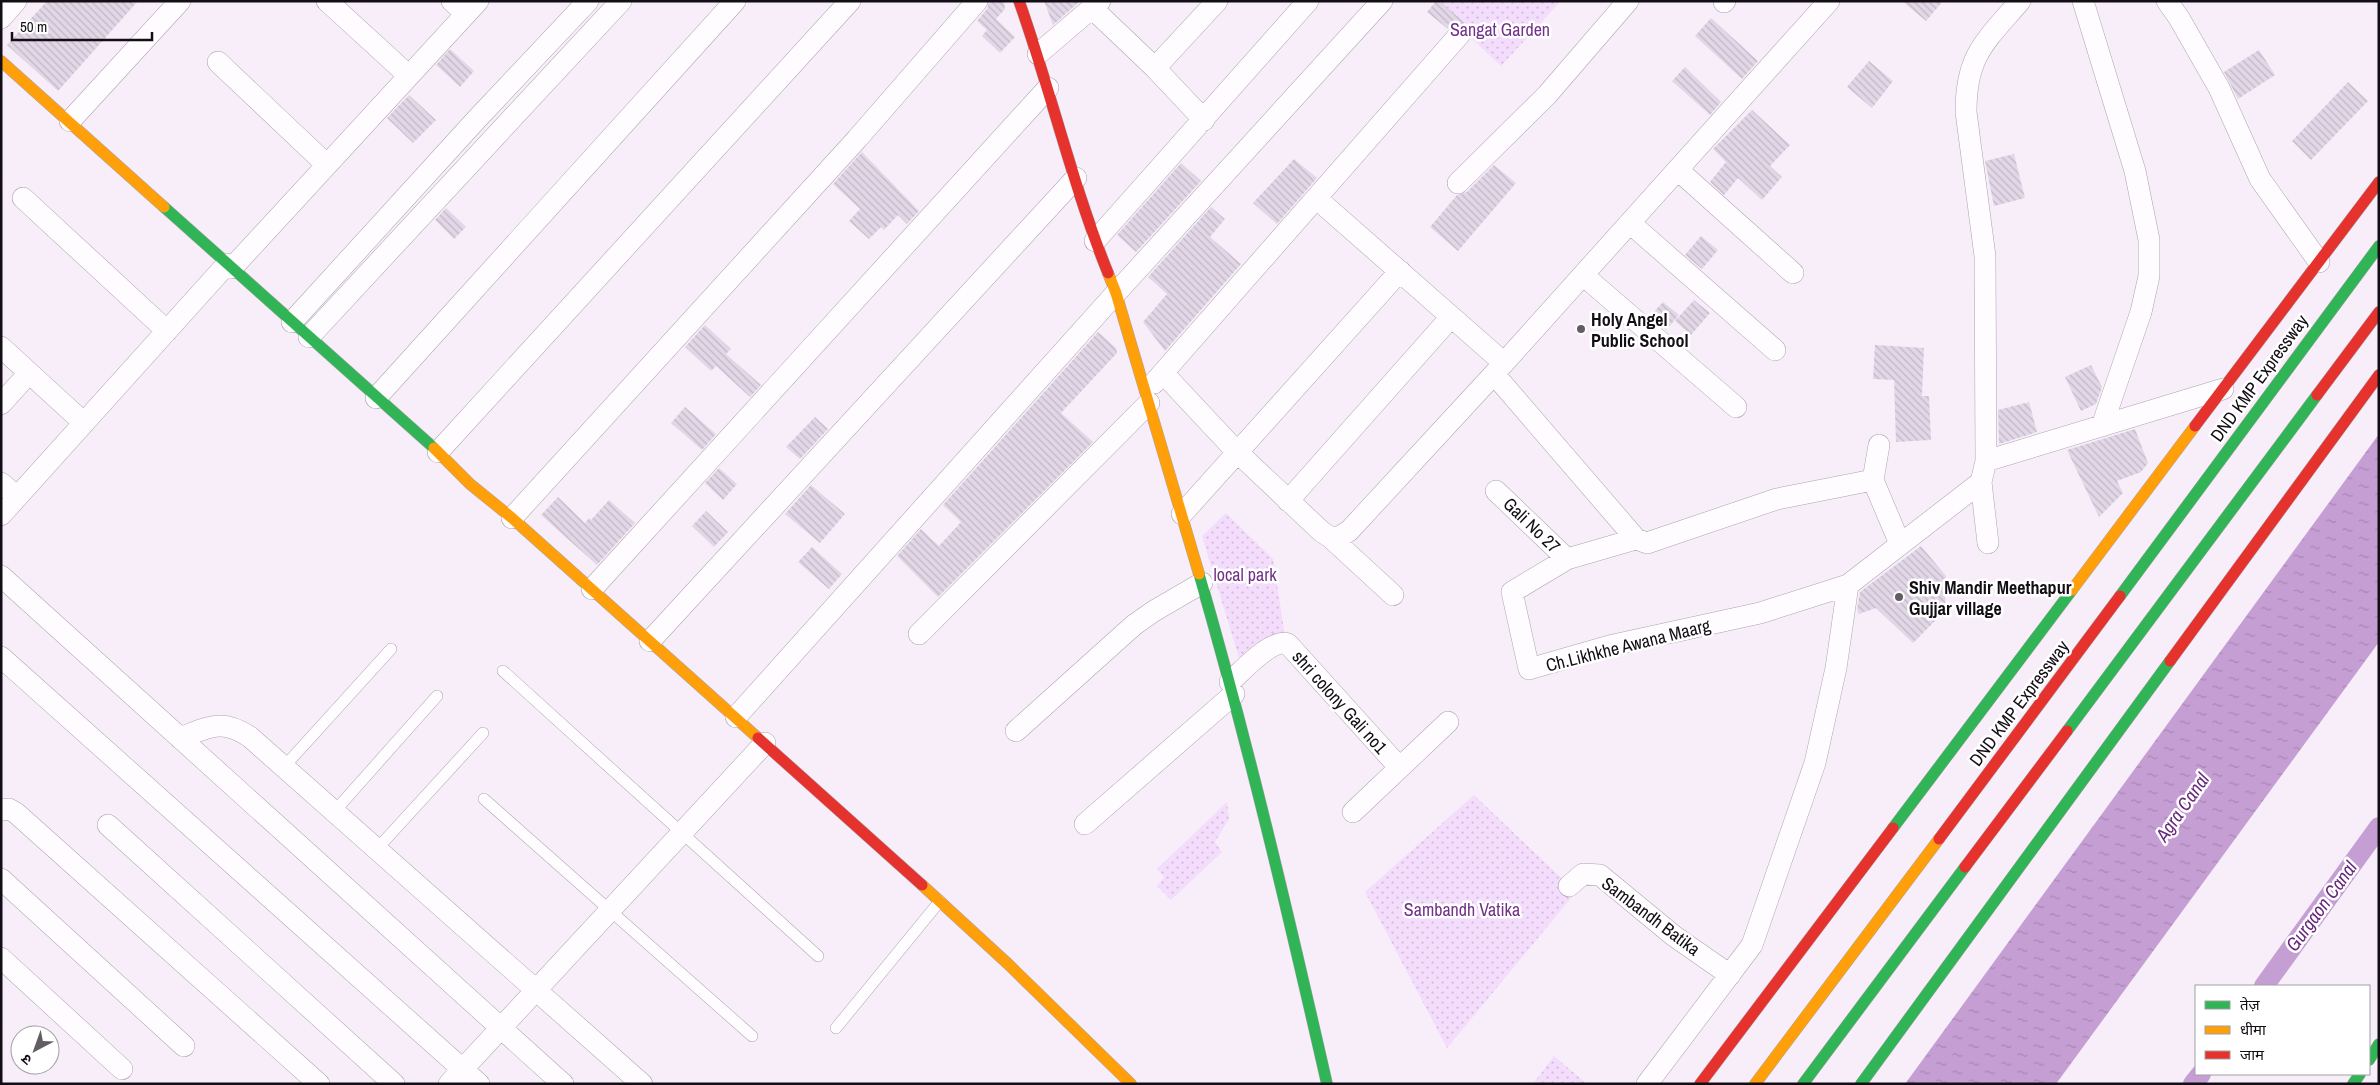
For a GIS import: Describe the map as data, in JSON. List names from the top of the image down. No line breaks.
{"streets":{"main road":["DND KMP Expressway"],"street":["Gali No 27","Ch.Likhkhe Awana Maarg","shri colony Gali no1","Sambandh Batika"]},"crossings":[["Gali No 27","Ch.Likhkhe Awana Maarg"]],"water":["Agra Canal","Gurgaon Canal"],"parks":["Sangat Garden","local park","Sambandh Vatika"],"places":["Holy Angel Public School","Shiv Mandir Meethapur Gujjar village"],"legend":["तेज़","धीमा","जाम"],"scale_bar":"50 m","north":"bottom left"}
